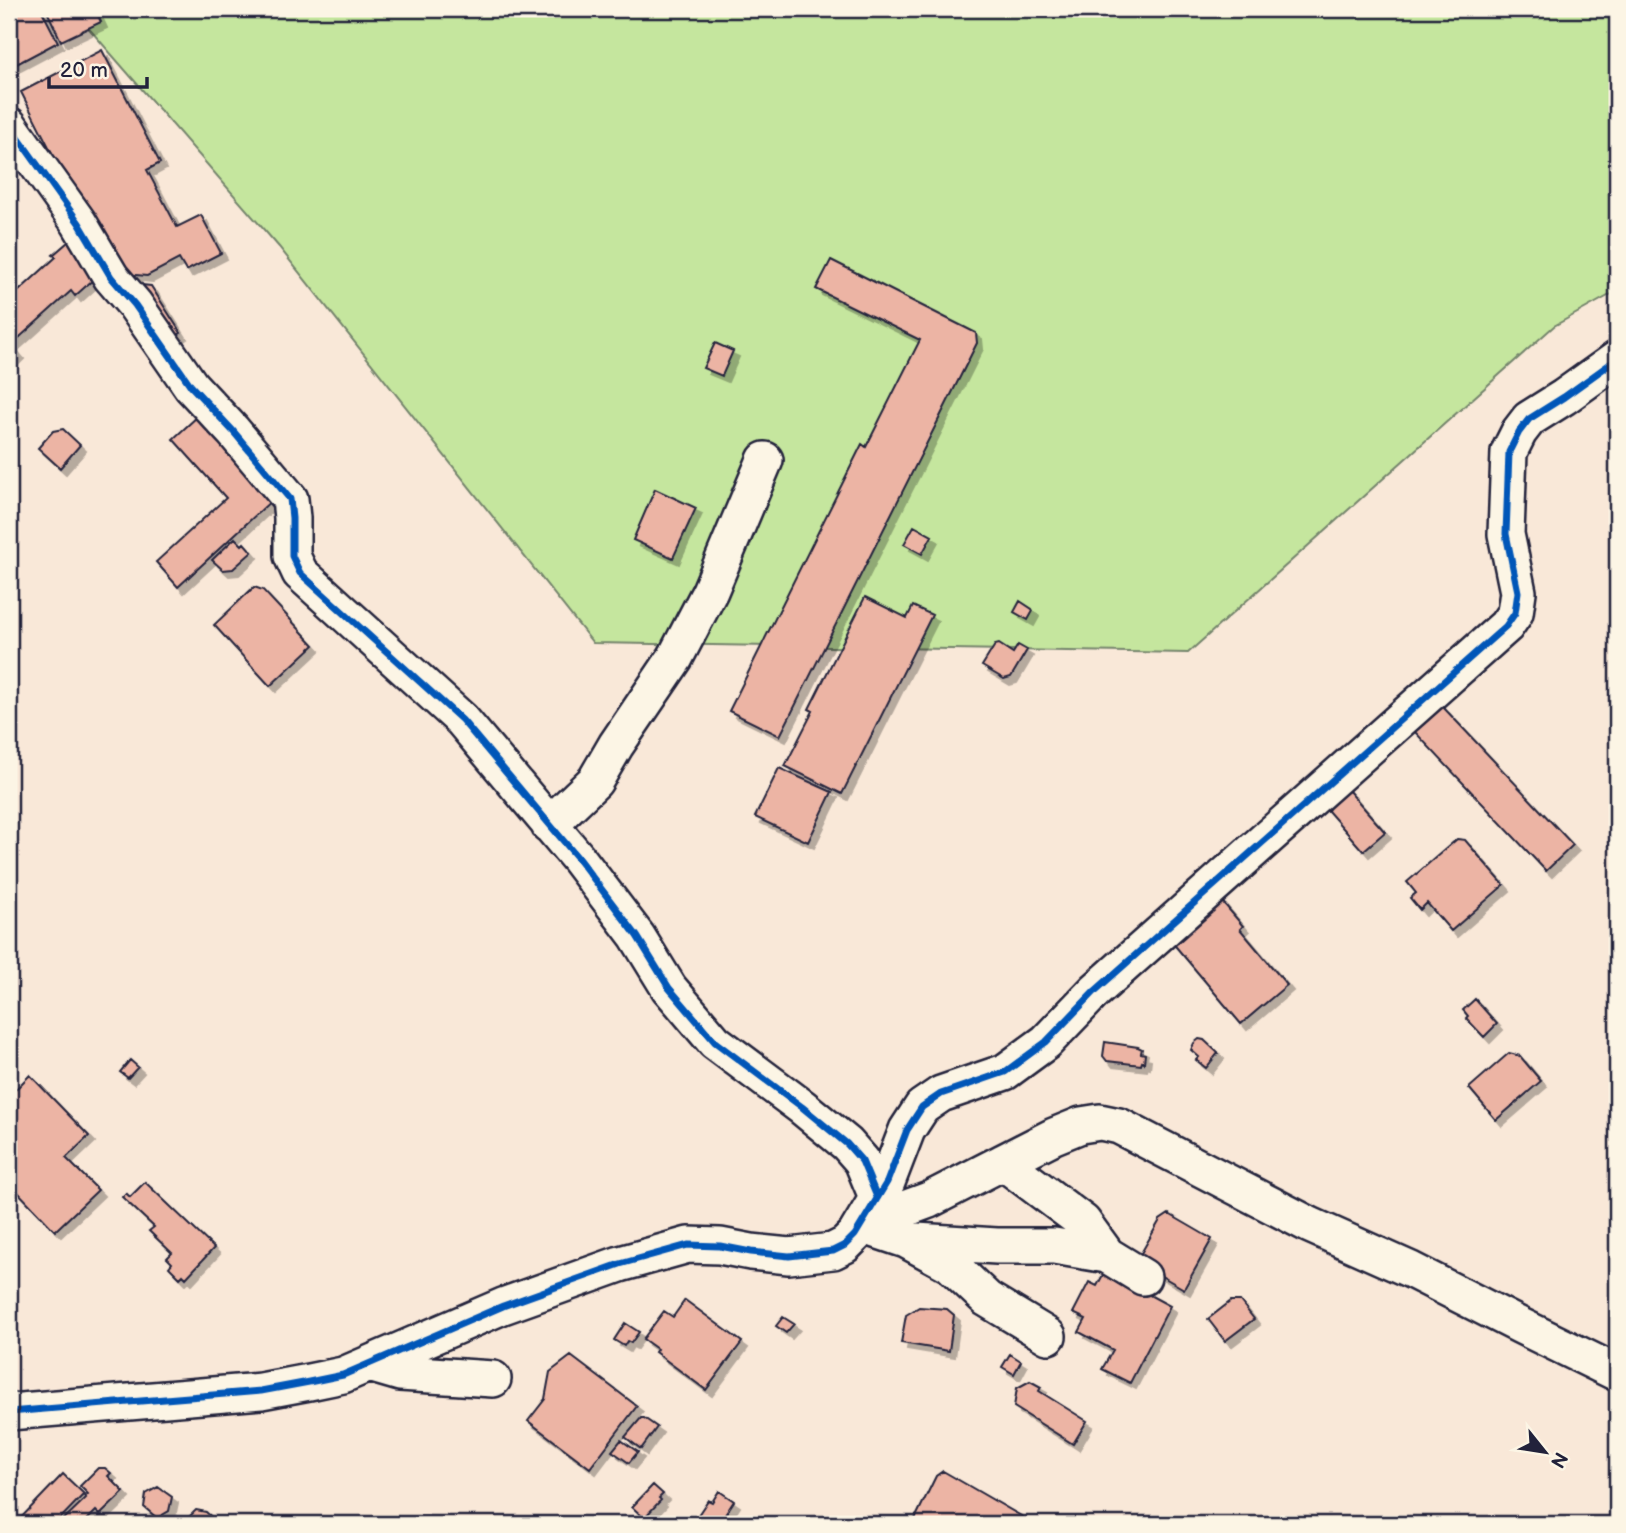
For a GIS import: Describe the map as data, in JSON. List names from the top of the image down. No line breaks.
{"scale_bar":"20 m","north":"bottom right"}
